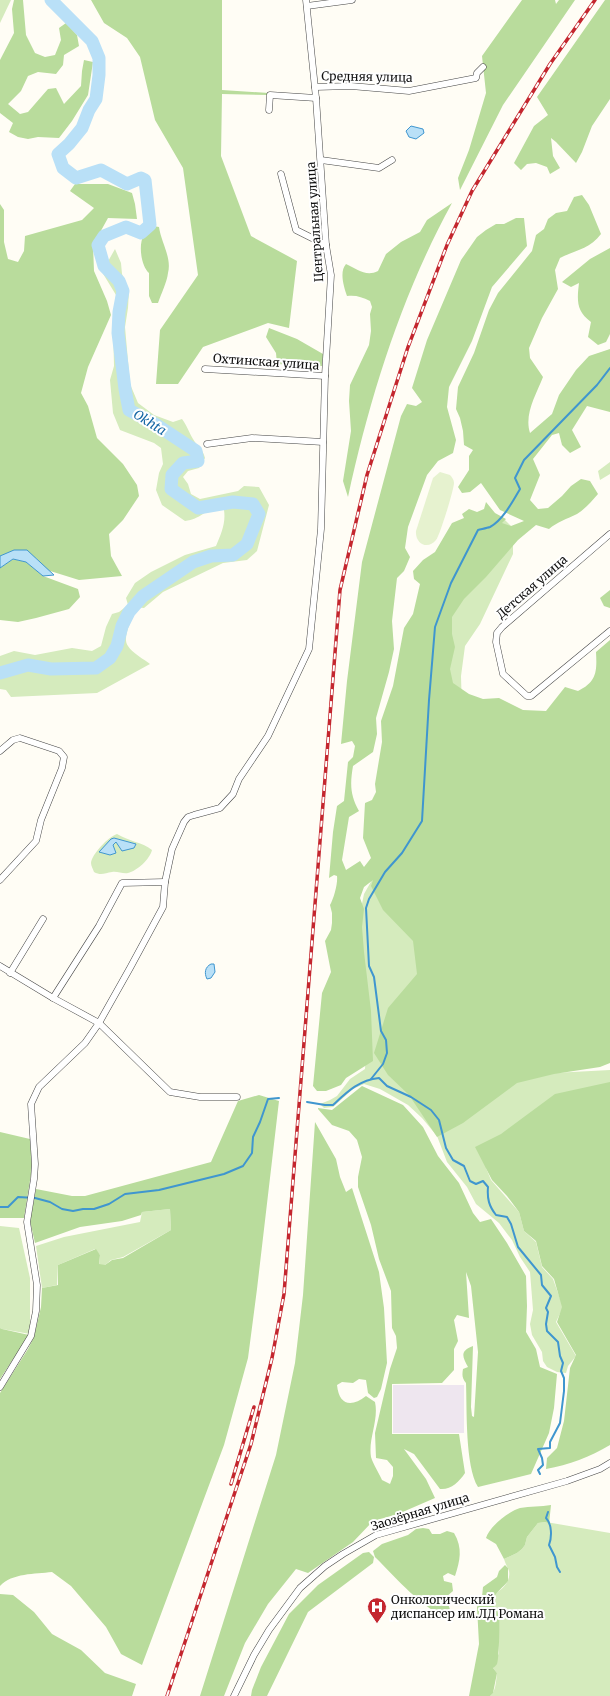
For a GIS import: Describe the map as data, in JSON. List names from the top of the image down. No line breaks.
{"streets":{"street":["Средняя улица","Центральная улица","Охтинская улица","Детская улица","Заозёрная улица"]},"crossings":[["Средняя улица","Центральная улица"],["Центральная улица","Охтинская улица"]],"water":["Okhta"],"places":{"hospital":["Онкологический диспансер им.ЛД Романа"]}}
